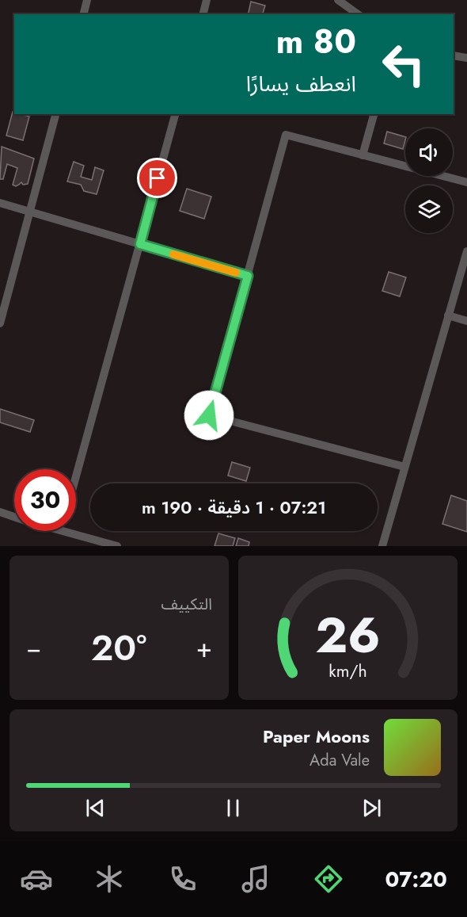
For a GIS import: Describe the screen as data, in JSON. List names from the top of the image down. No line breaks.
{"page":{"turn":["80 m","انعطف يسارًا"],"limit":"30","trip":"07:21 · 1 دقيقة · 190 m","tile":"التكييف","heat":["−","20°","+"],"song":["Paper Moons","Ada Vale"],"tabs":"07:20","gauge":["26","km/h"]}}
